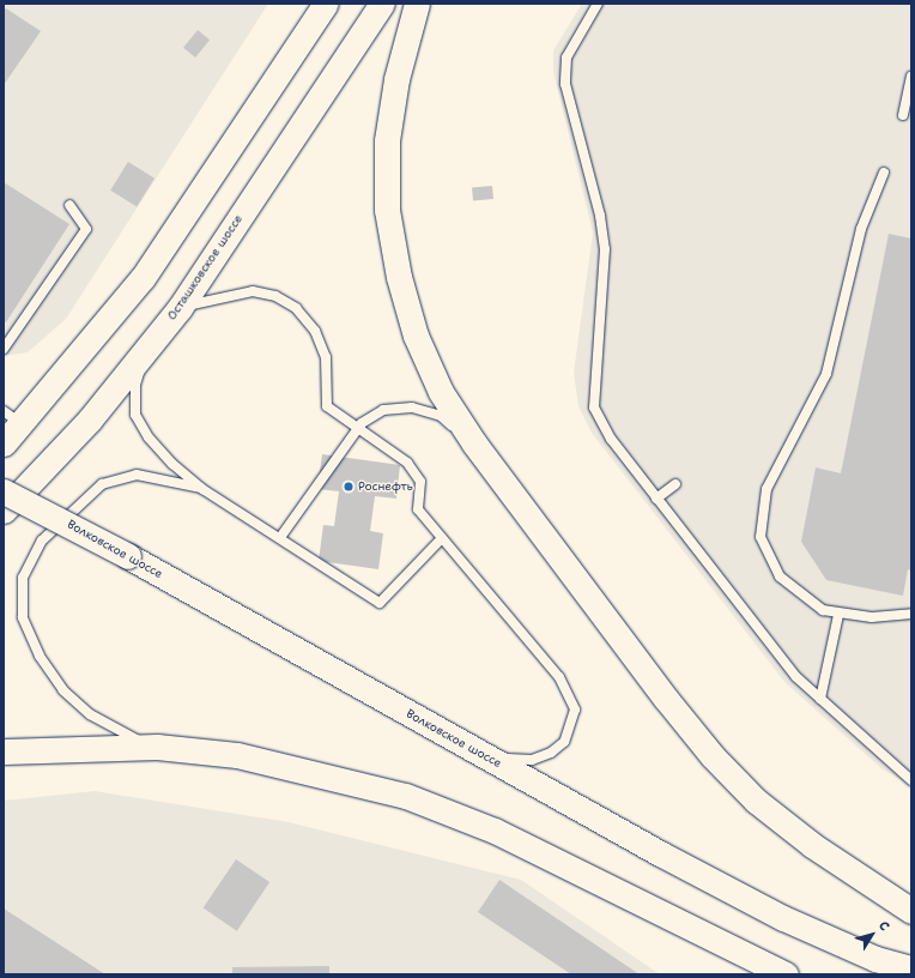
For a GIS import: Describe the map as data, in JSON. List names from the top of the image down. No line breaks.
{"streets":{"main road":["Осташковское шоссе","Волковское шоссе"]},"places":["Роснефть"],"north":"top right"}
